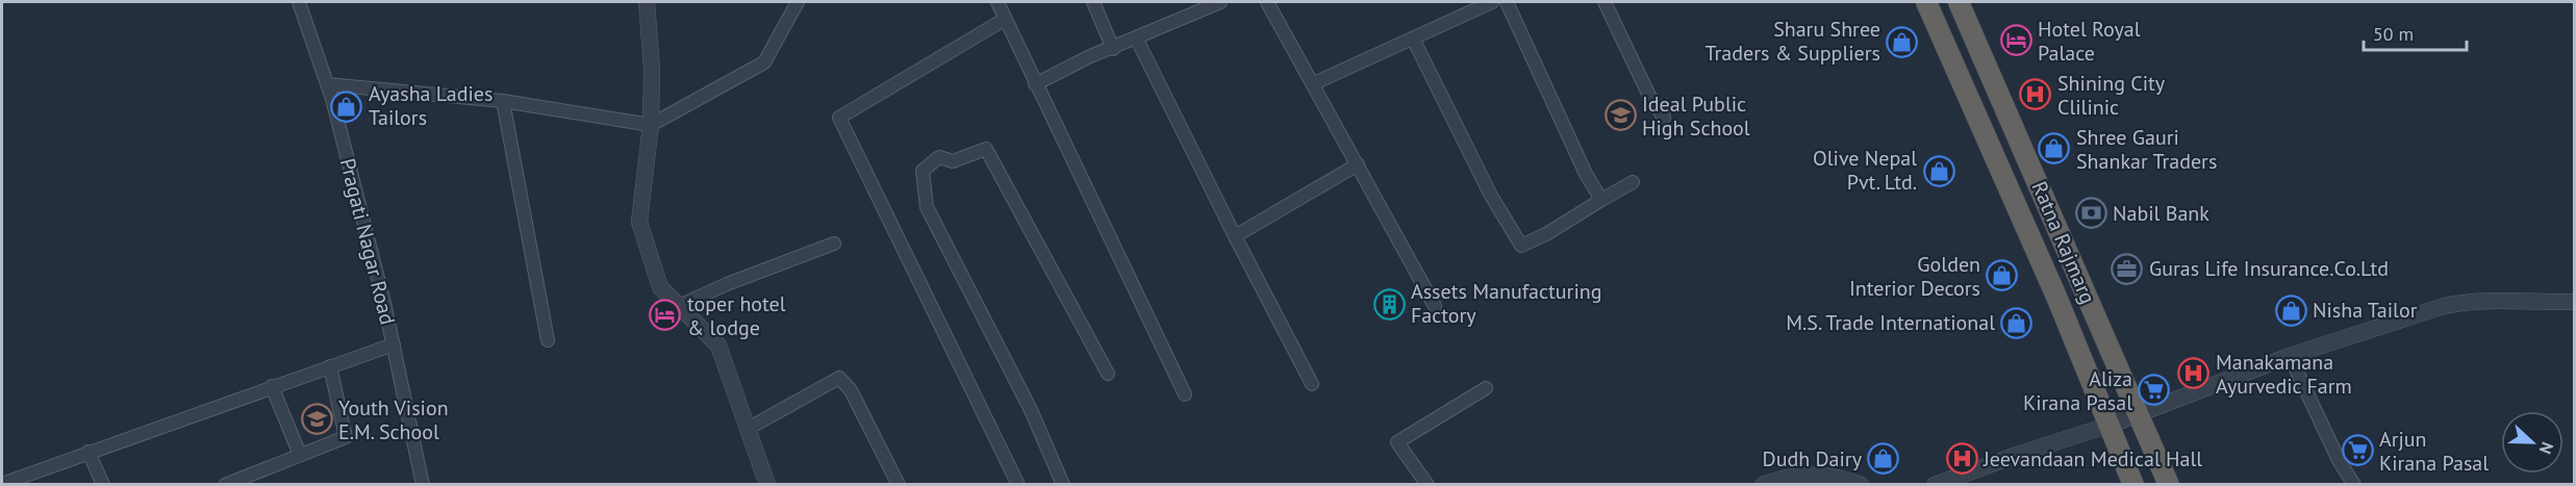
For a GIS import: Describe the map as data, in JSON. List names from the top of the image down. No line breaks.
{"streets":{"highway":["Ratna Rajmarg"],"street":["Pragati Nagar Road"]},"places":{"hotel":["Hotel Royal Palace","toper hotel & lodge"],"shop":["Sharu Shree Traders & Suppliers","Ayasha Ladies Tailors","Shree Gauri Shankar Traders","Olive Nepal Pvt. Ltd.","Golden Interior Decors","Nisha Tailor","M.S. Trade International","Dudh Dairy"],"hospital":["Shining City Clilinic","Manakamana Ayurvedic Farm","Jeevandaan Medical Hall"],"school or university":["Ideal Public High School","Youth Vision E.M. School"],"bank":["Nabil Bank"],"office":["Guras Life Insurance.Co.Ltd"],"building":["Assets Manufacturing Factory"],"supermarket":["Aliza Kirana Pasal","Arjun Kirana Pasal"]},"scale_bar":"50 m","north":"right"}
